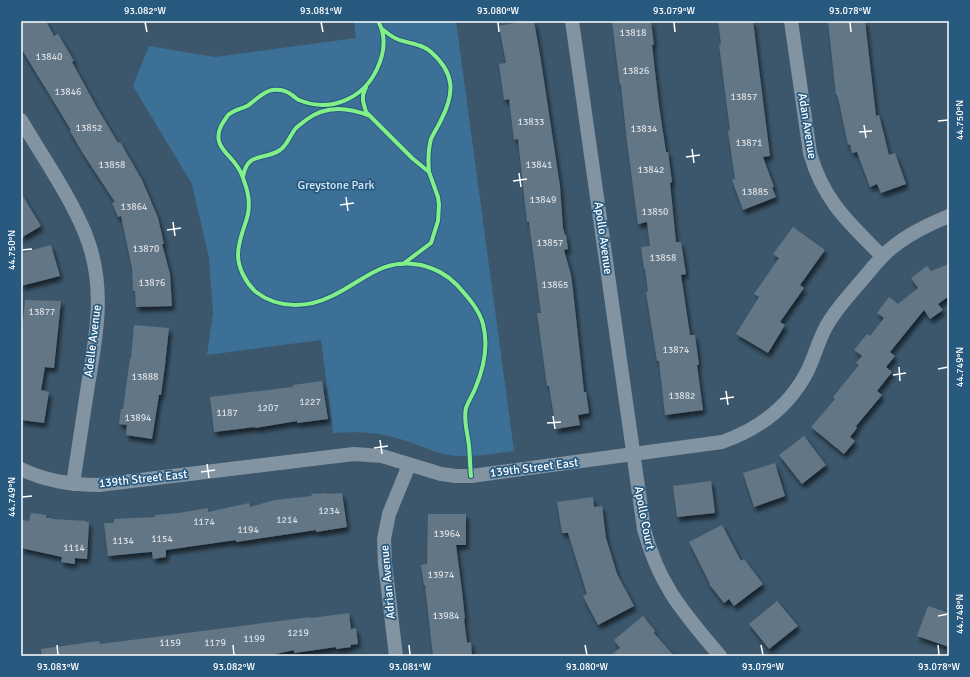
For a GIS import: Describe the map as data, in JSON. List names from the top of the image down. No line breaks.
{"streets":{"street":["Adan Avenue","Apollo Avenue","Adelle Avenue","139th Street East","Apollo Court","Adrian Avenue"]},"crossings":[["Adan Avenue","139th Street East"],["Apollo Avenue","139th Street East"],["Apollo Avenue","Apollo Court"],["Adelle Avenue","139th Street East"],["139th Street East","Apollo Court"],["139th Street East","Adrian Avenue"]],"parks":["Greystone Park"],"house_numbers":["13818","13840","13826","13846","13857","13833","13852","13834","13871","13858","13841","13842","13885","13849","13864","13850","13857","13870","13858","13876","13865","13877","13874","13888","13882","1227","1207","1187","13894","1234","1214","1174","1194","13964","1154","1134","1114","13974","13984","1219","1199","1159","1179"],"coordinates":["93.082°W","93.081°W","93.080°W","93.079°W","93.078°W","44.750°N","44.749°N","44.748°N","93.083°W"]}
